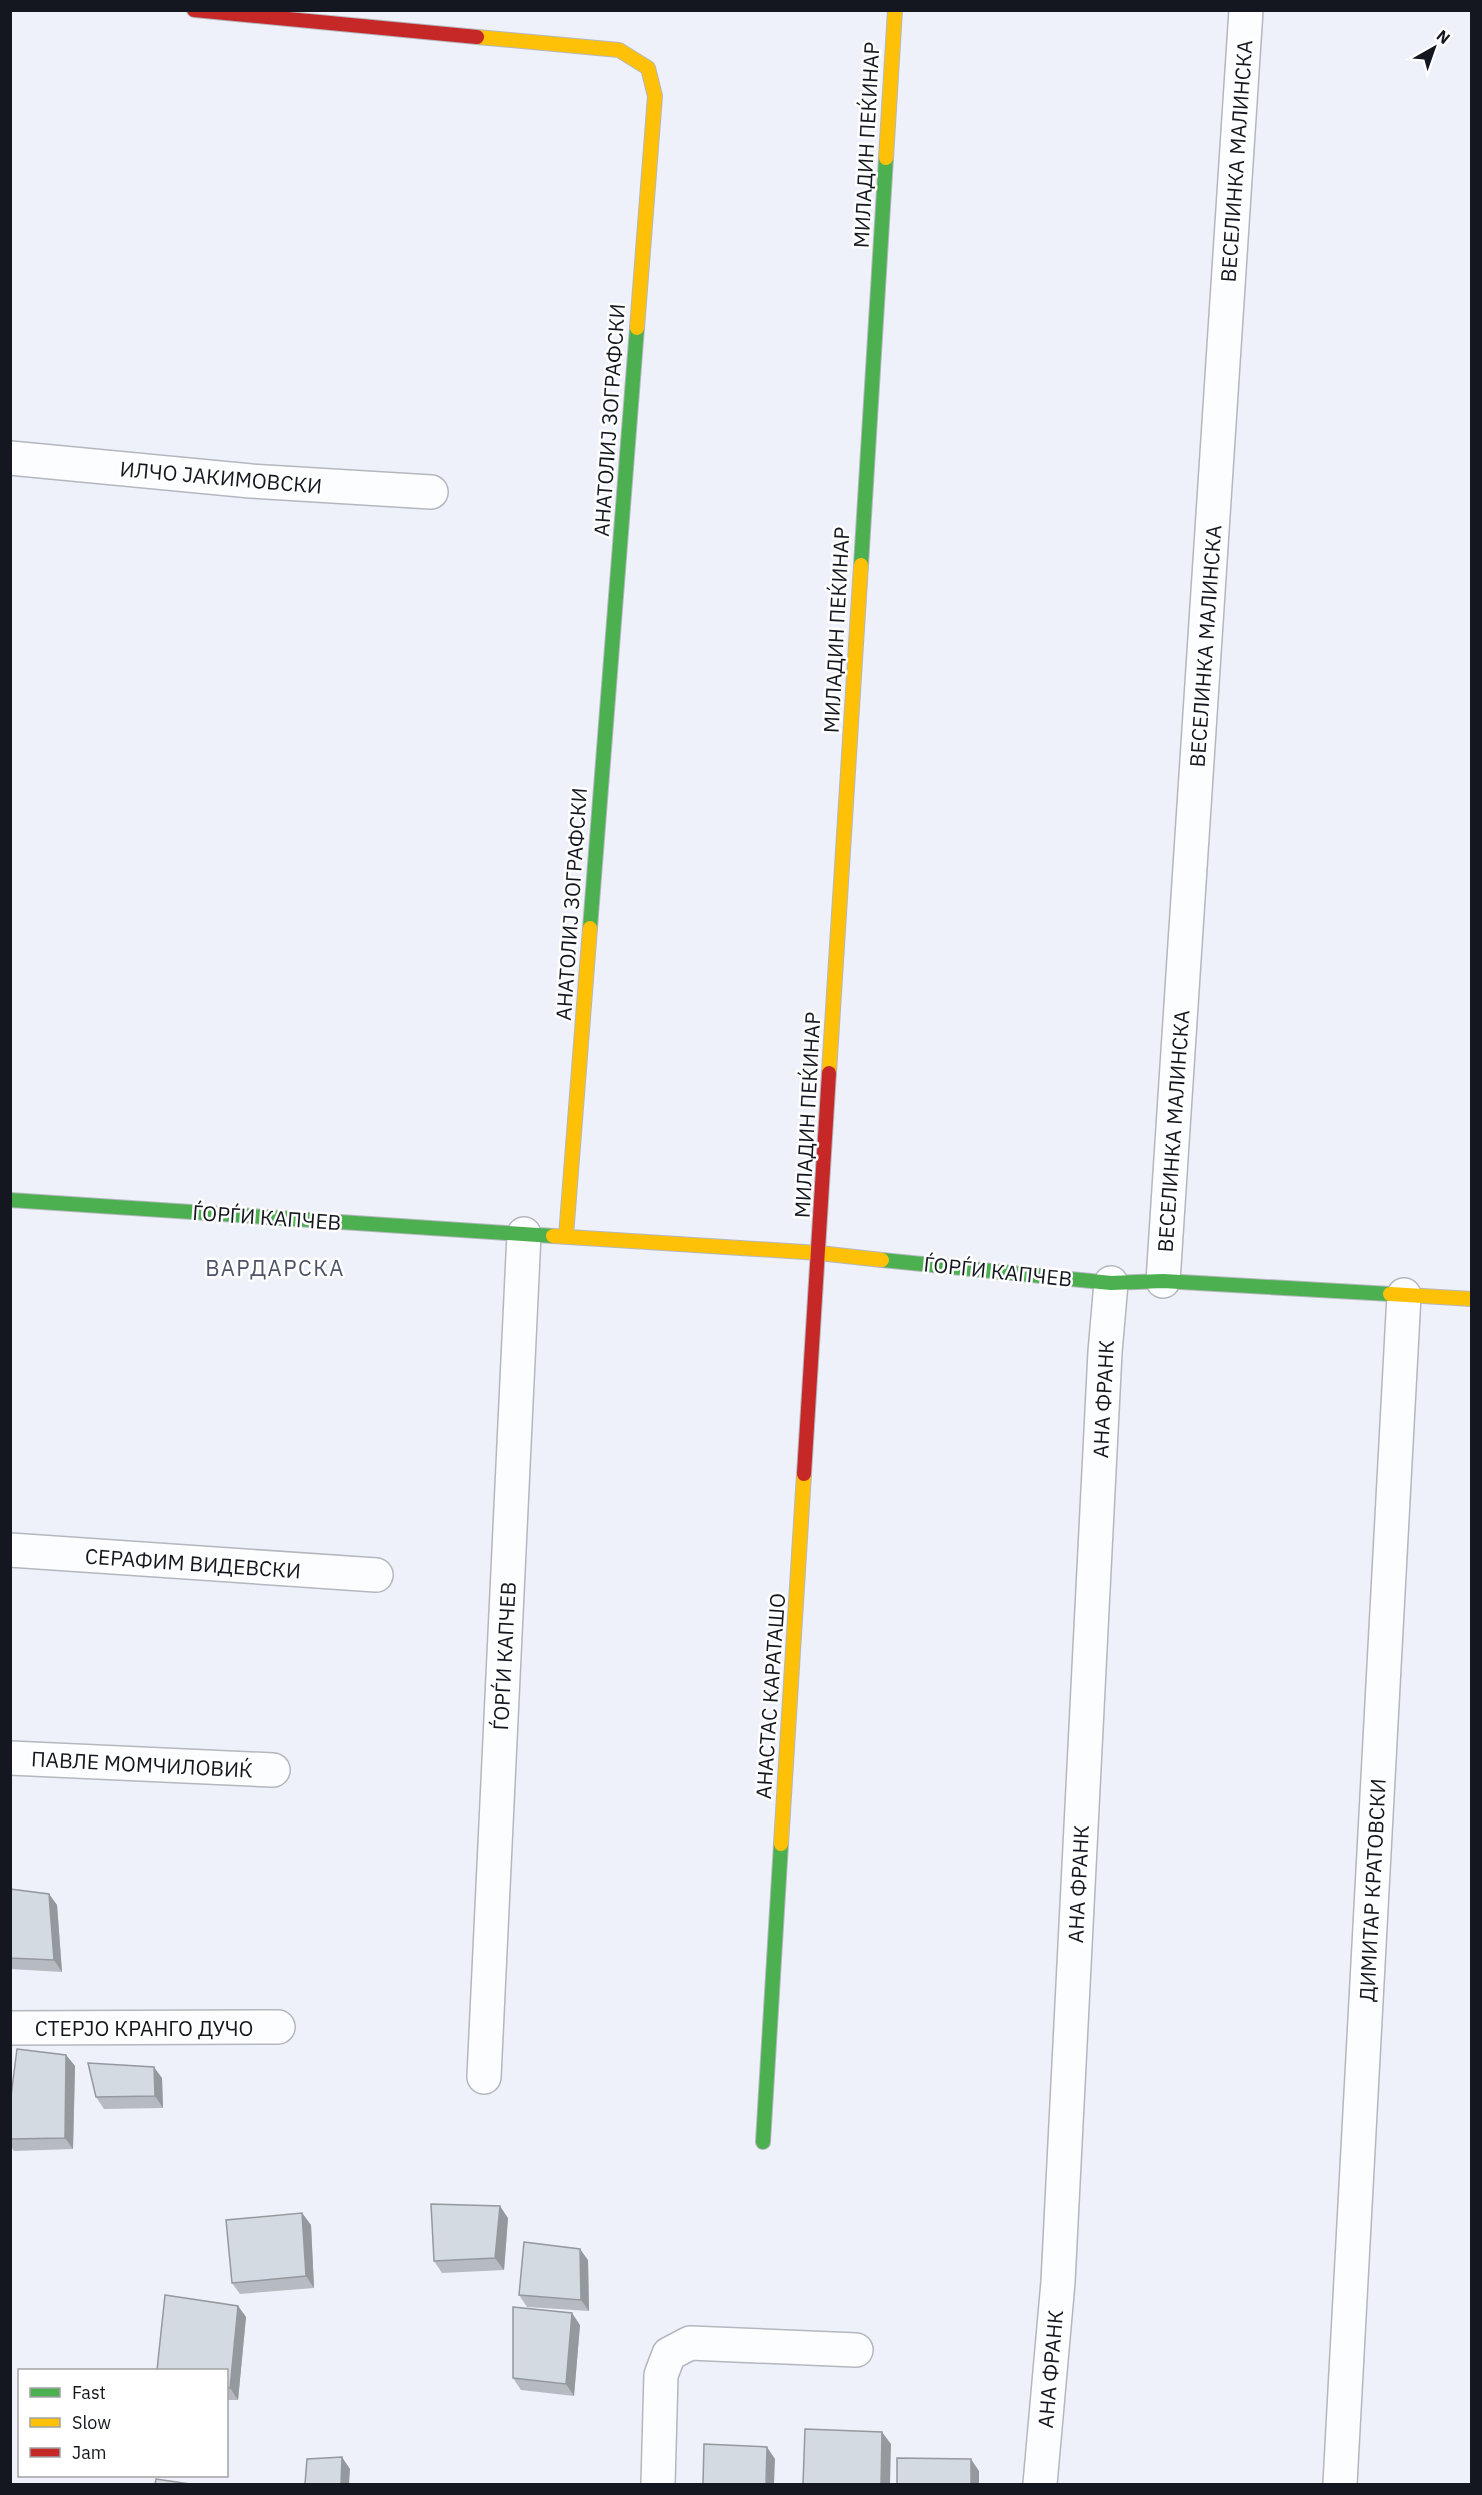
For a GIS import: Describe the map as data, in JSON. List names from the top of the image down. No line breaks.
{"streets":{"street":["МИЛАДИН ПЕЌИНАР","ВЕСЕЛИНКА МАЛИНСКА","АНАТОЛИЈ ЗОГРАФСКИ","ИЛЧО ЈАКИМОВСКИ","ЃОРЃИ КАПЧЕВ","АНА ФРАНК","СЕРАФИМ ВИДЕВСКИ","АНАСТАС КАРАТАШО","ПАВЛЕ МОМЧИЛОВИЌ","ДИМИТАР КРАТОВСКИ","СТЕРЈО КРАНГО ДУЧО"]},"crossings":[["МИЛАДИН ПЕЌИНАР","ЃОРЃИ КАПЧЕВ"],["МИЛАДИН ПЕЌИНАР","АНАСТАС КАРАТАШО"],["ВЕСЕЛИНКА МАЛИНСКА","ЃОРЃИ КАПЧЕВ"],["АНАТОЛИЈ ЗОГРАФСКИ","ЃОРЃИ КАПЧЕВ"],["ЃОРЃИ КАПЧЕВ","АНА ФРАНК"],["ЃОРЃИ КАПЧЕВ","АНАСТАС КАРАТАШО"],["ЃОРЃИ КАПЧЕВ","ДИМИТАР КРАТОВСКИ"]],"districts":["ВАРДАРСКА"],"legend":["Fast","Slow","Jam"],"north":"top right"}
